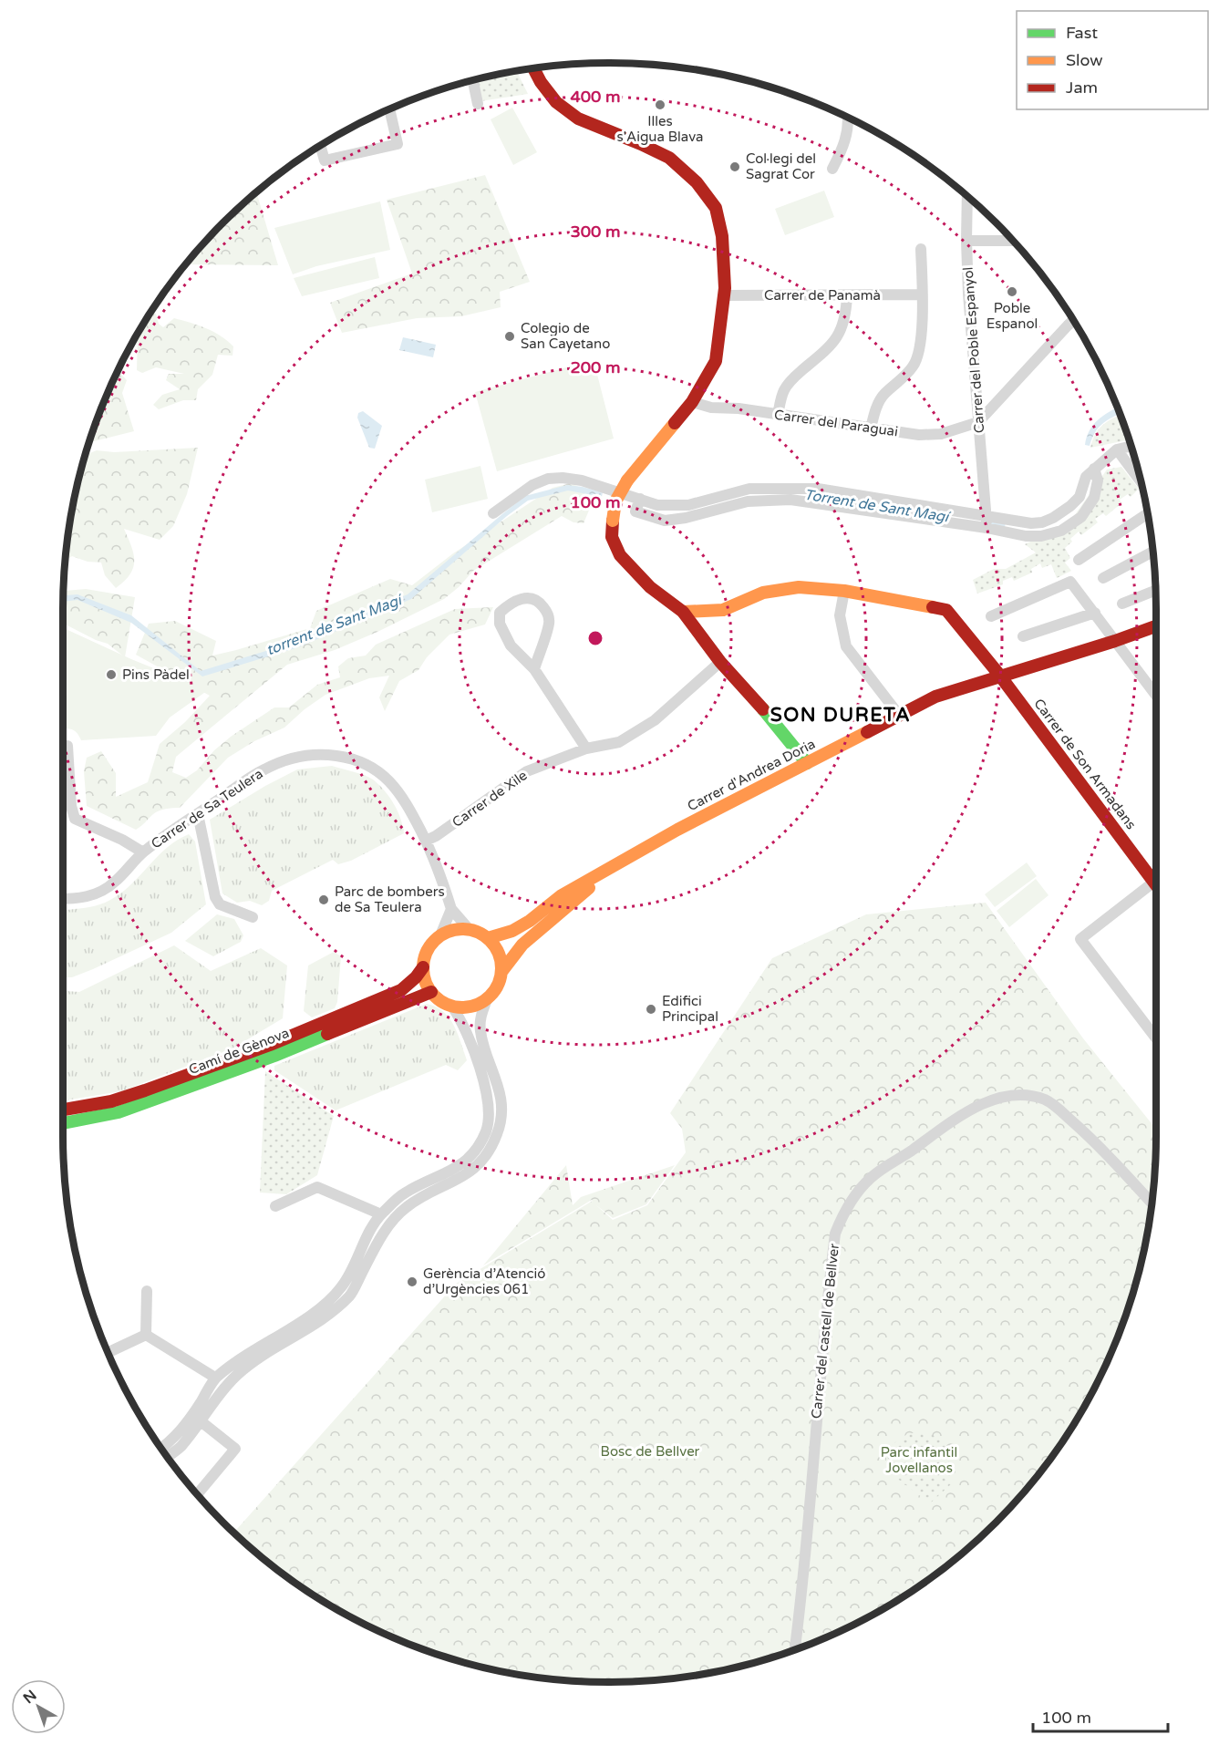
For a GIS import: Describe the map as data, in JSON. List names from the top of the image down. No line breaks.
{"streets":{"street":["Carrer de Panamà","Carrer del Poble Espanyol","Carrer del Paraguai","Carrer de Son Armadans","Carrer d'Andrea Doria","Carrer de Xile","Carrer de Sa Teulera","Camí de Gènova","Carrer del castell de Bellver"]},"crossings":[["Carrer del Poble Espanyol","Carrer del Paraguai"],["Carrer de Son Armadans","Carrer d'Andrea Doria"],["Carrer d'Andrea Doria","Carrer de Sa Teulera"],["Carrer d'Andrea Doria","Camí de Gènova"],["Carrer de Xile","Carrer de Sa Teulera"],["Carrer de Sa Teulera","Camí de Gènova"]],"districts":["SON DURETA"],"water":["Torrent de Sant Magí","torrent de Sant Magí"],"parks":["Bosc de Bellver","Parc infantil Jovellanos"],"places":["Illes s'Aigua Blava","Col·legi del Sagrat Cor","Poble Espanol","Colegio de San Cayetano","Pins Pàdel","Parc de bombers de Sa Teulera","Edifici Principal","Gerència d’Atenció d’Urgències 061"],"legend":["Fast","Slow","Jam"],"scale_bar":"100 m","north":"top left","rings":["400 m","300 m","200 m","100 m"]}
